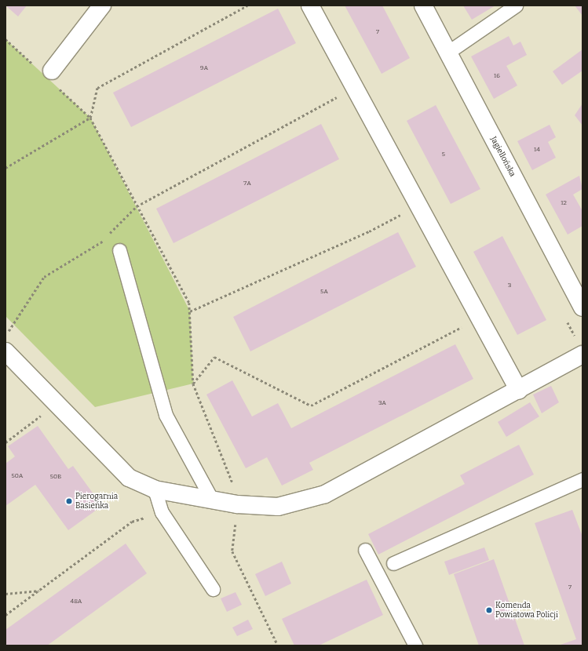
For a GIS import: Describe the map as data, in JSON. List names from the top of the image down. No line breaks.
{"streets":{"street":["Jagiellońska"]},"places":["Pierogarnia Basieńka","Komenda Powiatowa Policji"],"house_numbers":["7","9A","16","14","5","7A","12","3","5A","3A","50A","50B","7","48A"]}
